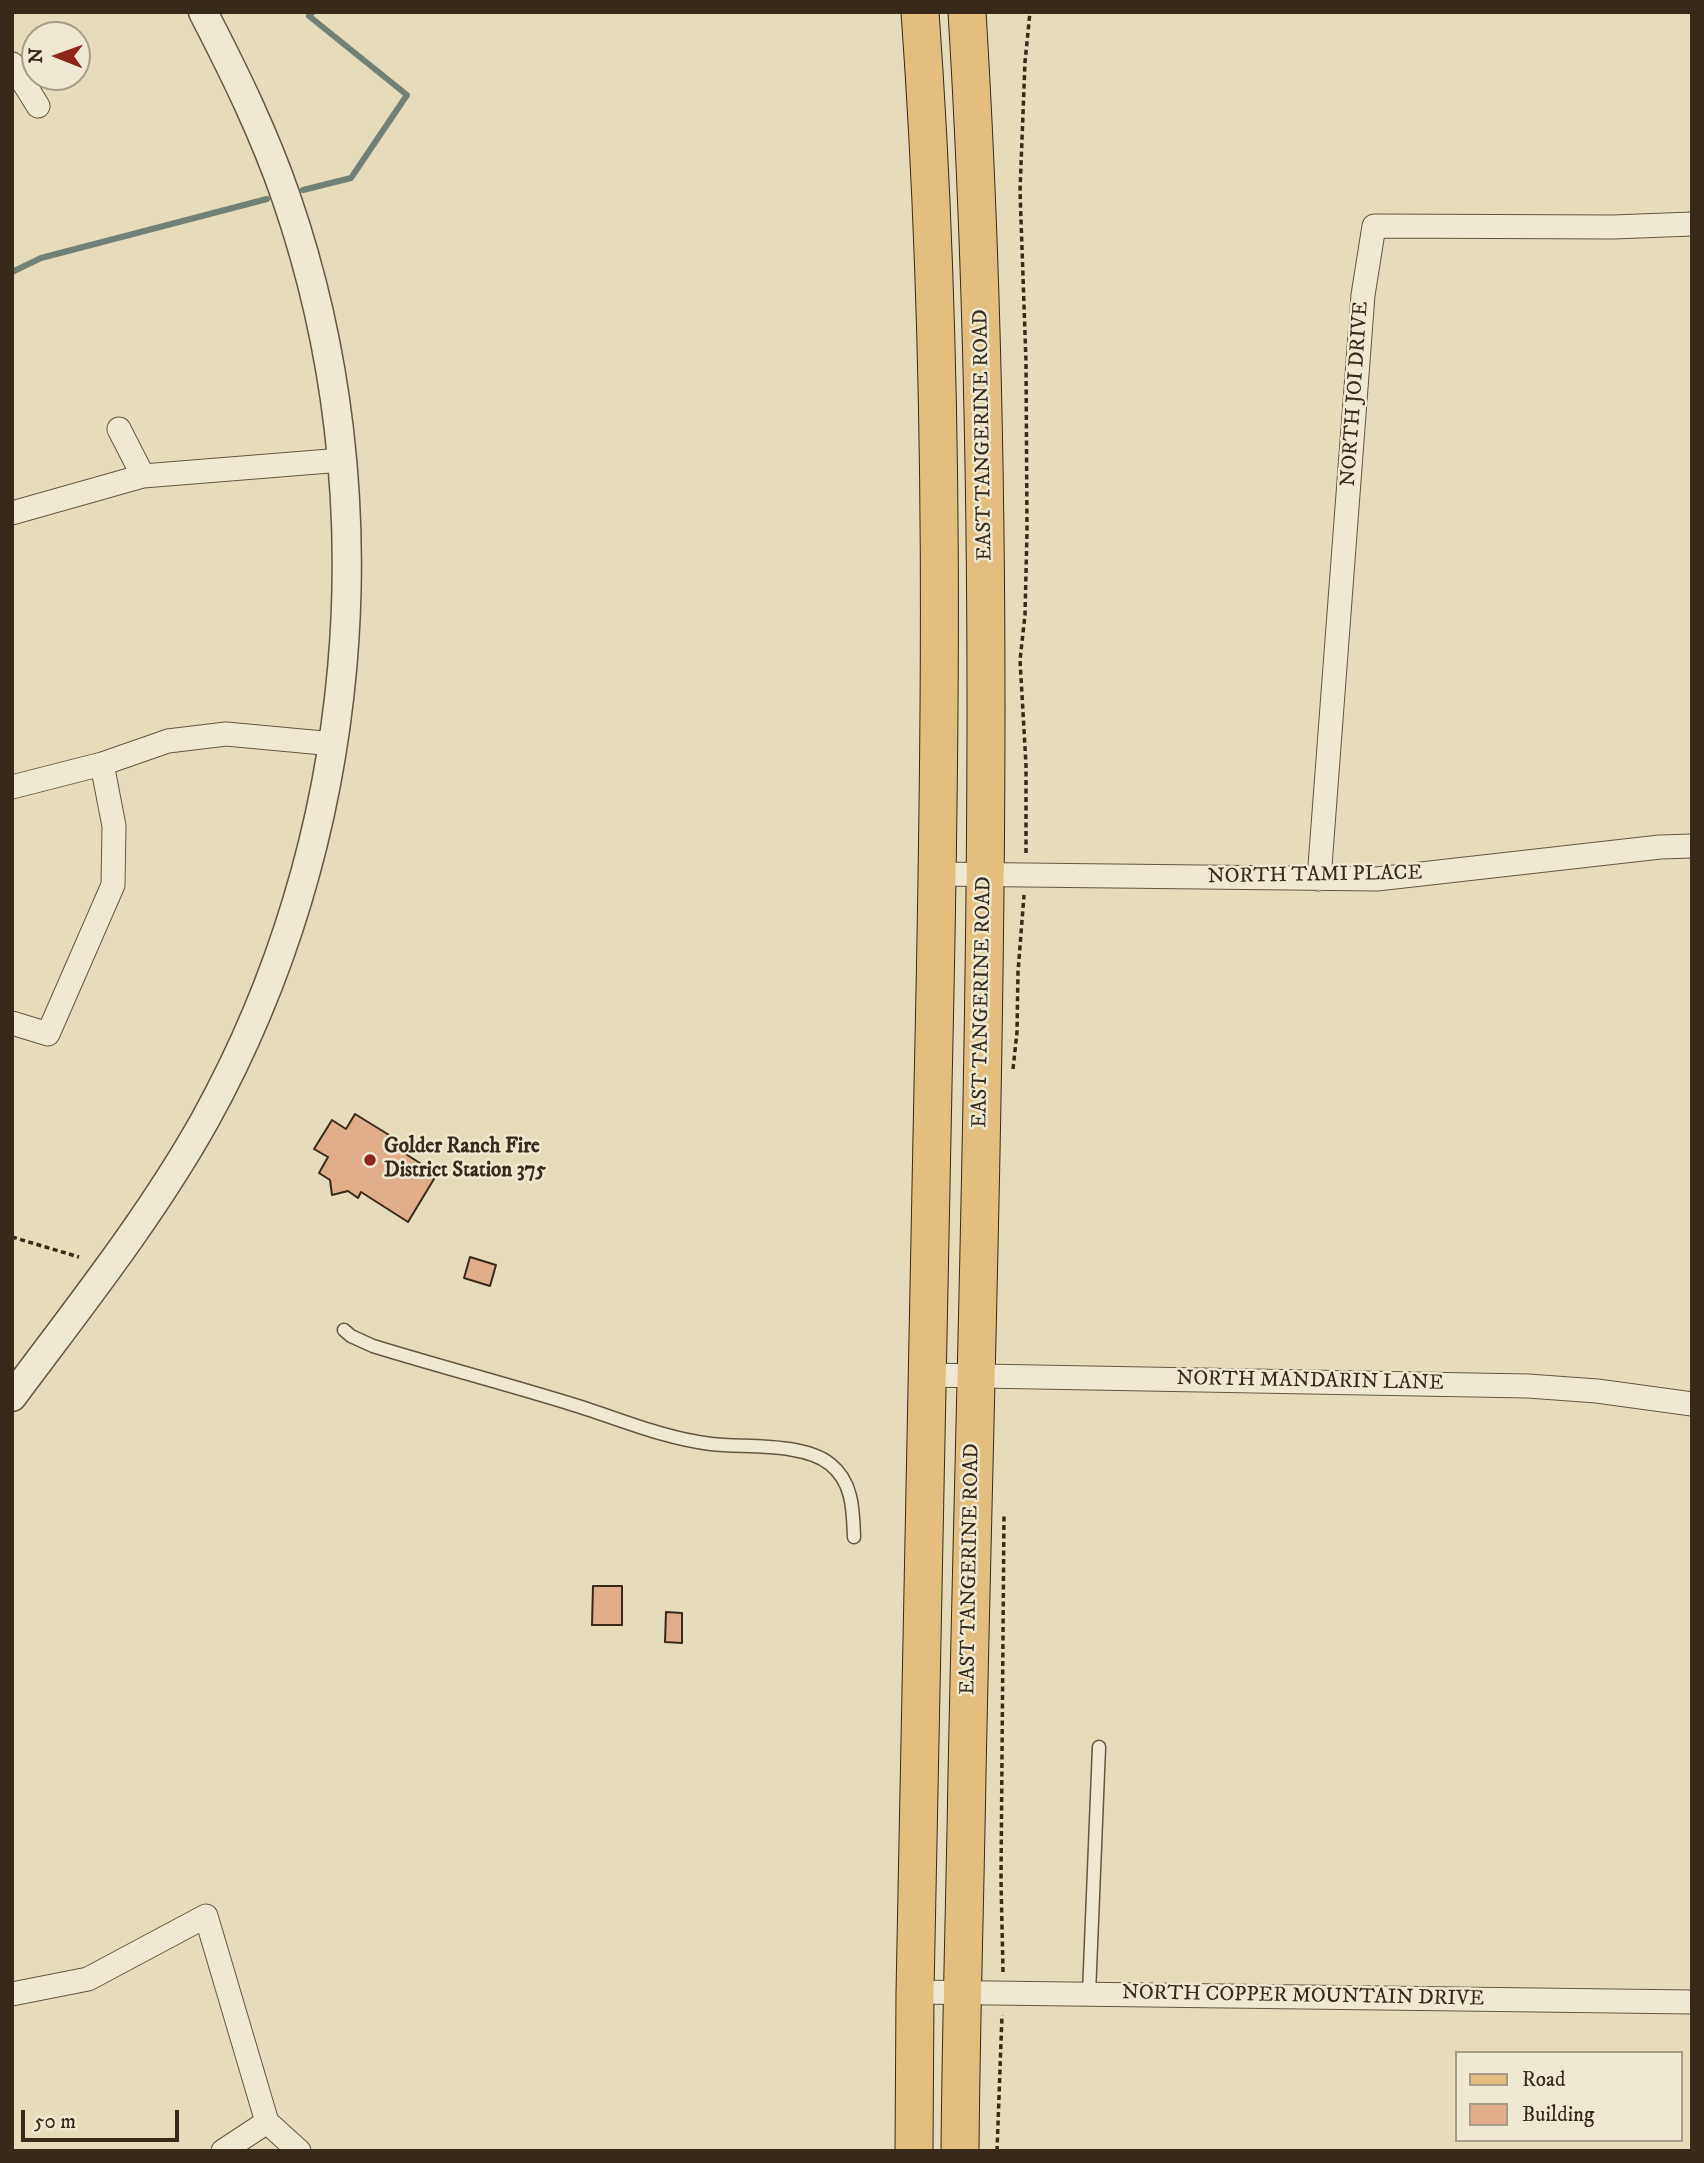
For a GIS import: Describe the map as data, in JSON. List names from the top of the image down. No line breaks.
{"streets":{"main road":["EAST TANGERINE ROAD"],"street":["NORTH JOI DRIVE","NORTH TAMI PLACE","NORTH MANDARIN LANE","NORTH COPPER MOUNTAIN DRIVE"]},"crossings":[["NORTH JOI DRIVE","NORTH TAMI PLACE"],["EAST TANGERINE ROAD","NORTH TAMI PLACE"],["EAST TANGERINE ROAD","NORTH MANDARIN LANE"],["EAST TANGERINE ROAD","NORTH COPPER MOUNTAIN DRIVE"]],"places":["Golder Ranch Fire District Station 375"],"legend":["Road","Building"],"scale_bar":"50 m","north":"left"}
